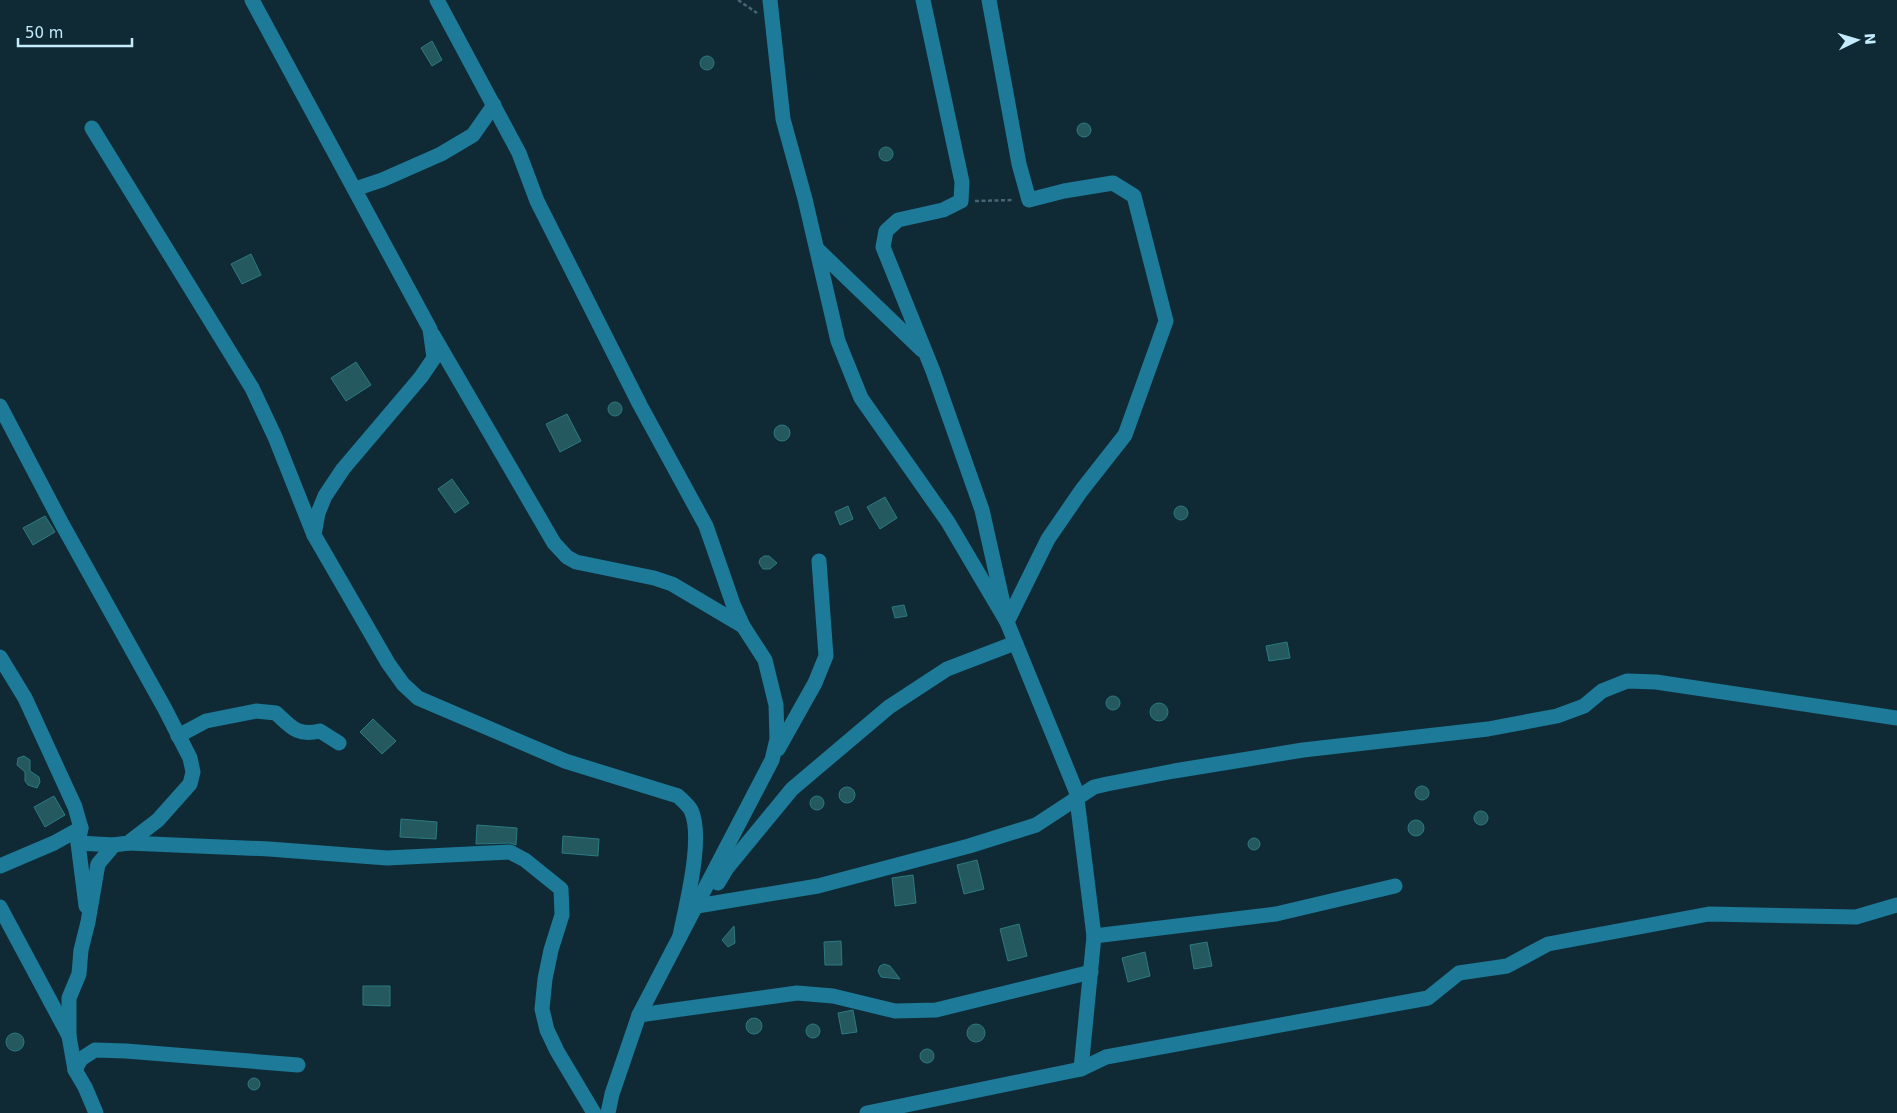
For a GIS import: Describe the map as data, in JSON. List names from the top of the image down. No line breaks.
{"scale_bar":"50 m","north":"right"}
